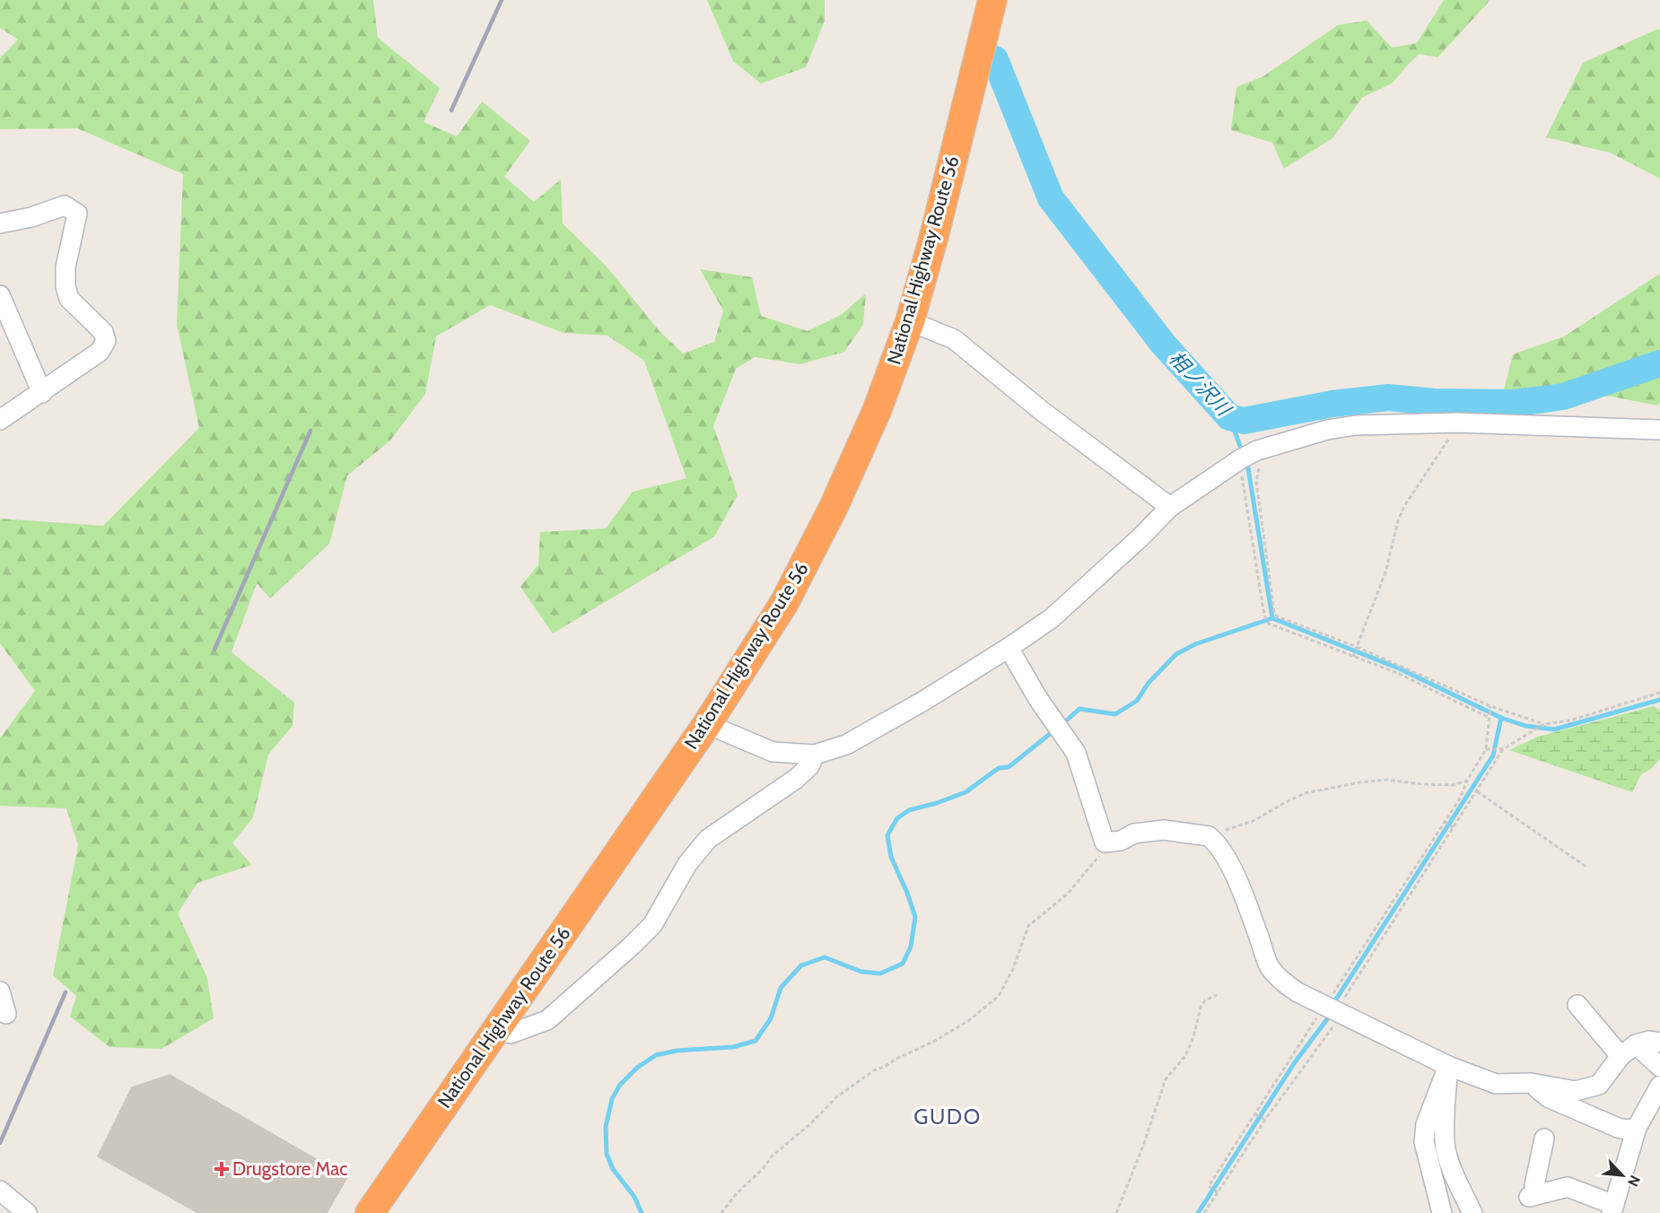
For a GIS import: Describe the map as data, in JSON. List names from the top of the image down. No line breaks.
{"streets":{"highway":["National Highway Route 56"]},"districts":["GUDO"],"water":["相ノ沢川"],"places":{"health":["Drugstore Mac"]},"north":"bottom right"}
